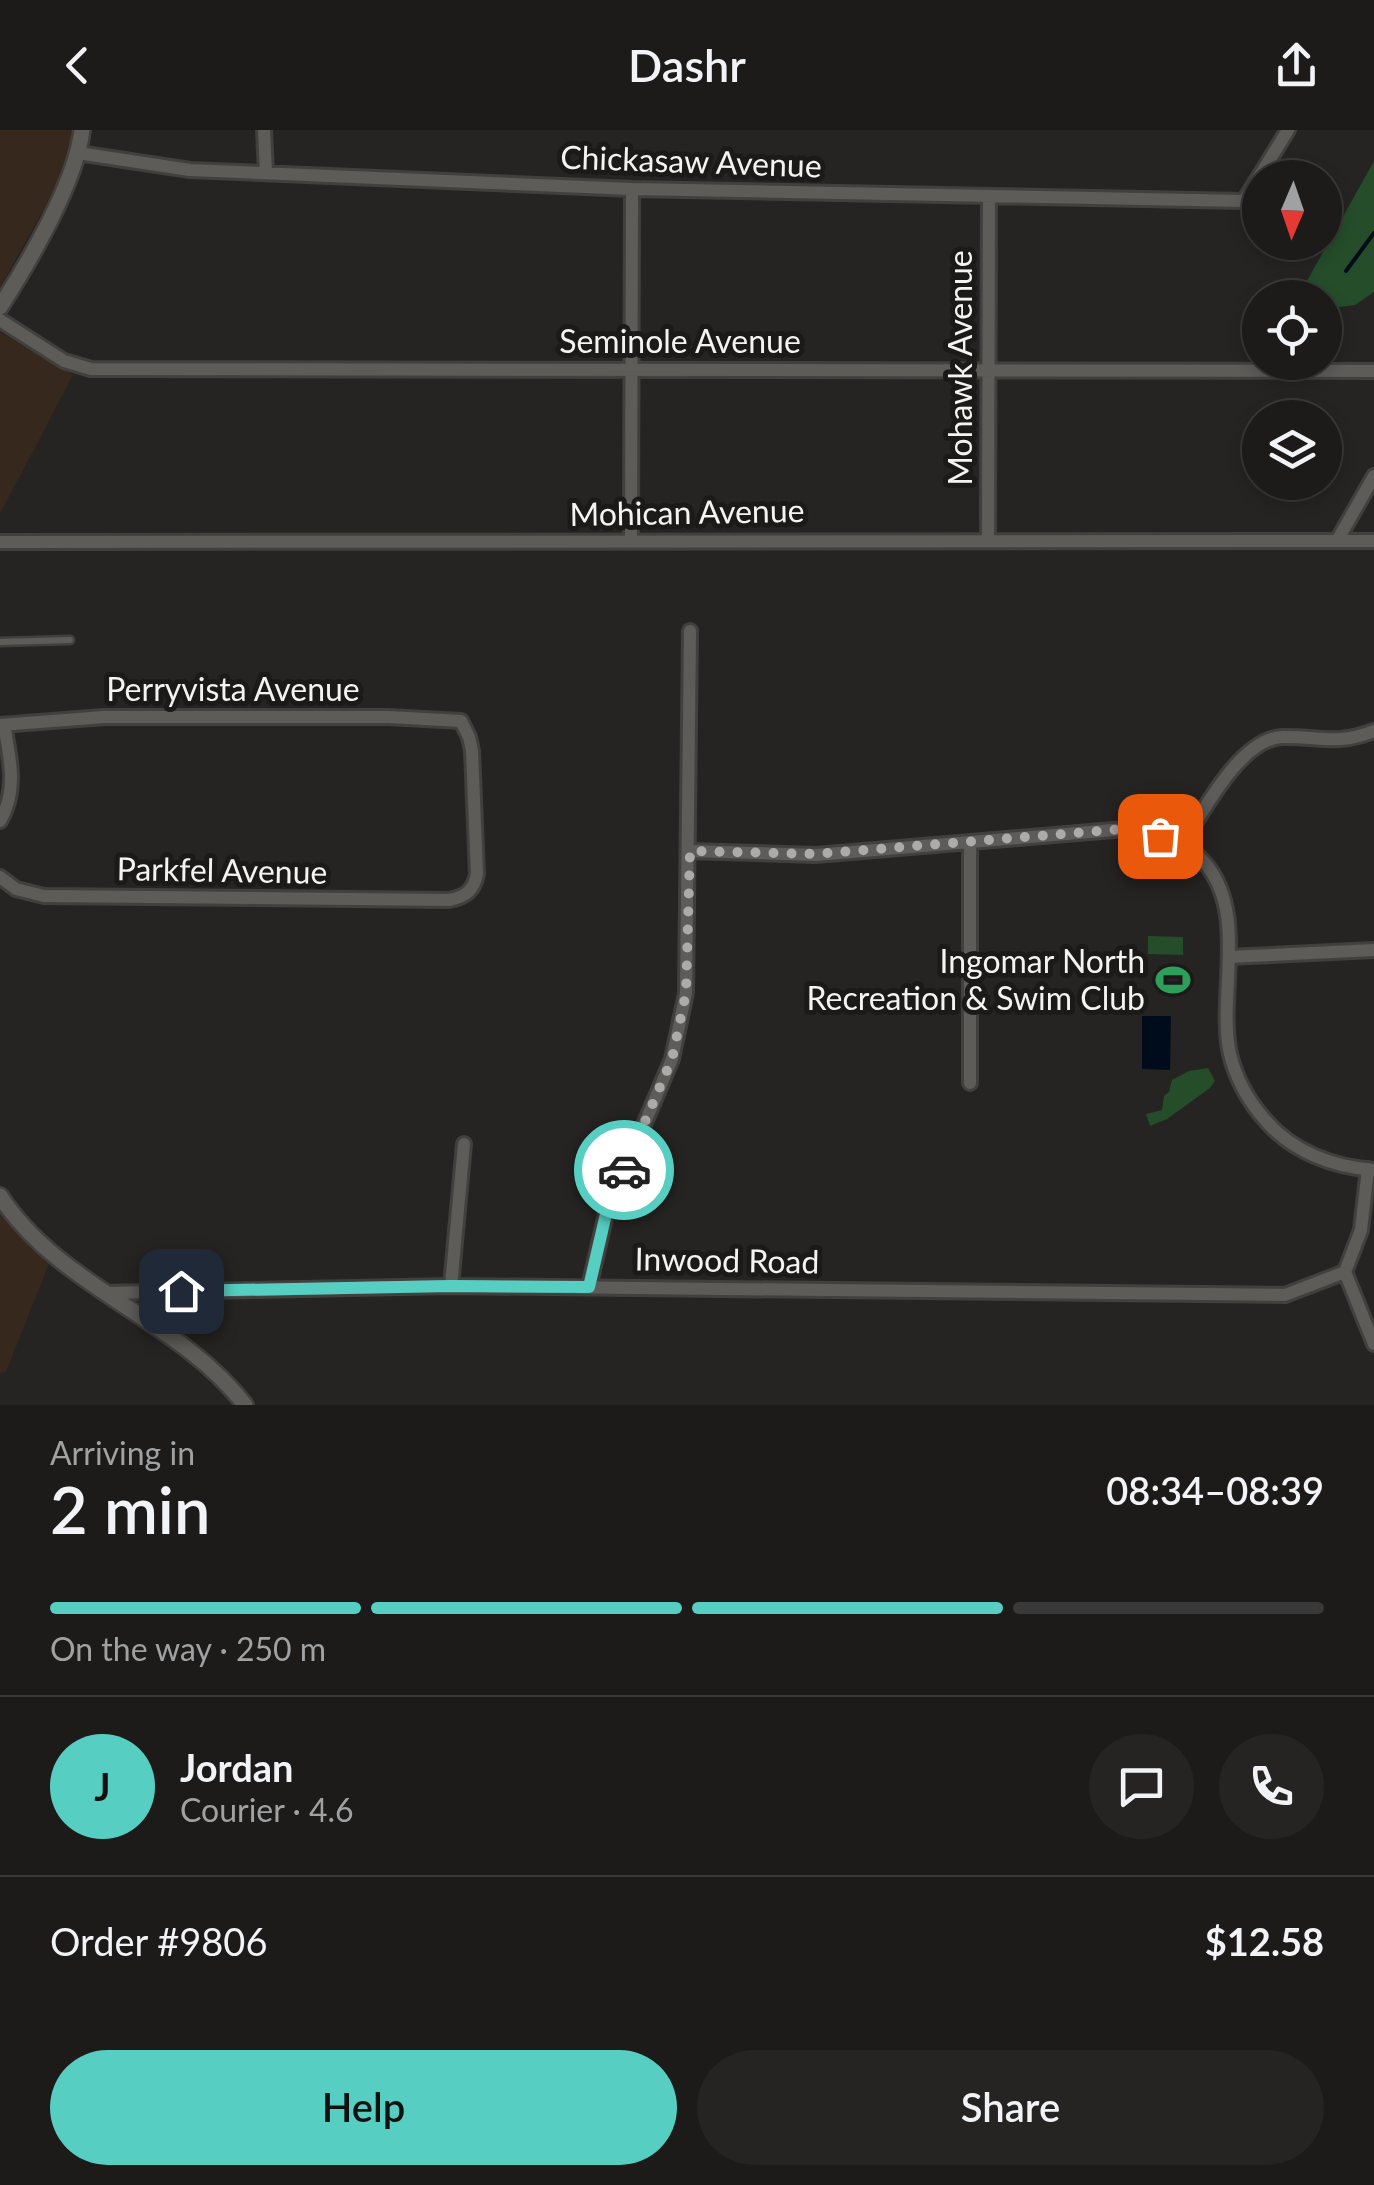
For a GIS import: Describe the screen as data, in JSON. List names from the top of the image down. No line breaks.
{"streets":{"street":["Chickasaw Avenue","Seminole Avenue","Mohawk Avenue","Mohican Avenue","Perryvista Avenue","Parkfel Avenue","Inwood Road"]},"crossings":[["Chickasaw Avenue","Mohawk Avenue"],["Seminole Avenue","Mohawk Avenue"],["Mohawk Avenue","Mohican Avenue"],["Perryvista Avenue","Parkfel Avenue"]],"places":{"sports":["Ingomar North Recreation & Swim Club"]},"north":"bottom","page":{"header":"Dashr","heading":["2 min","Arriving in","08:34–08:39"],"panel":["Jordan","Courier · 4.6","Order #9806","$12.58"],"bar":"On the way · 250 m","round":"J","buttons":["Help","Share"]}}
